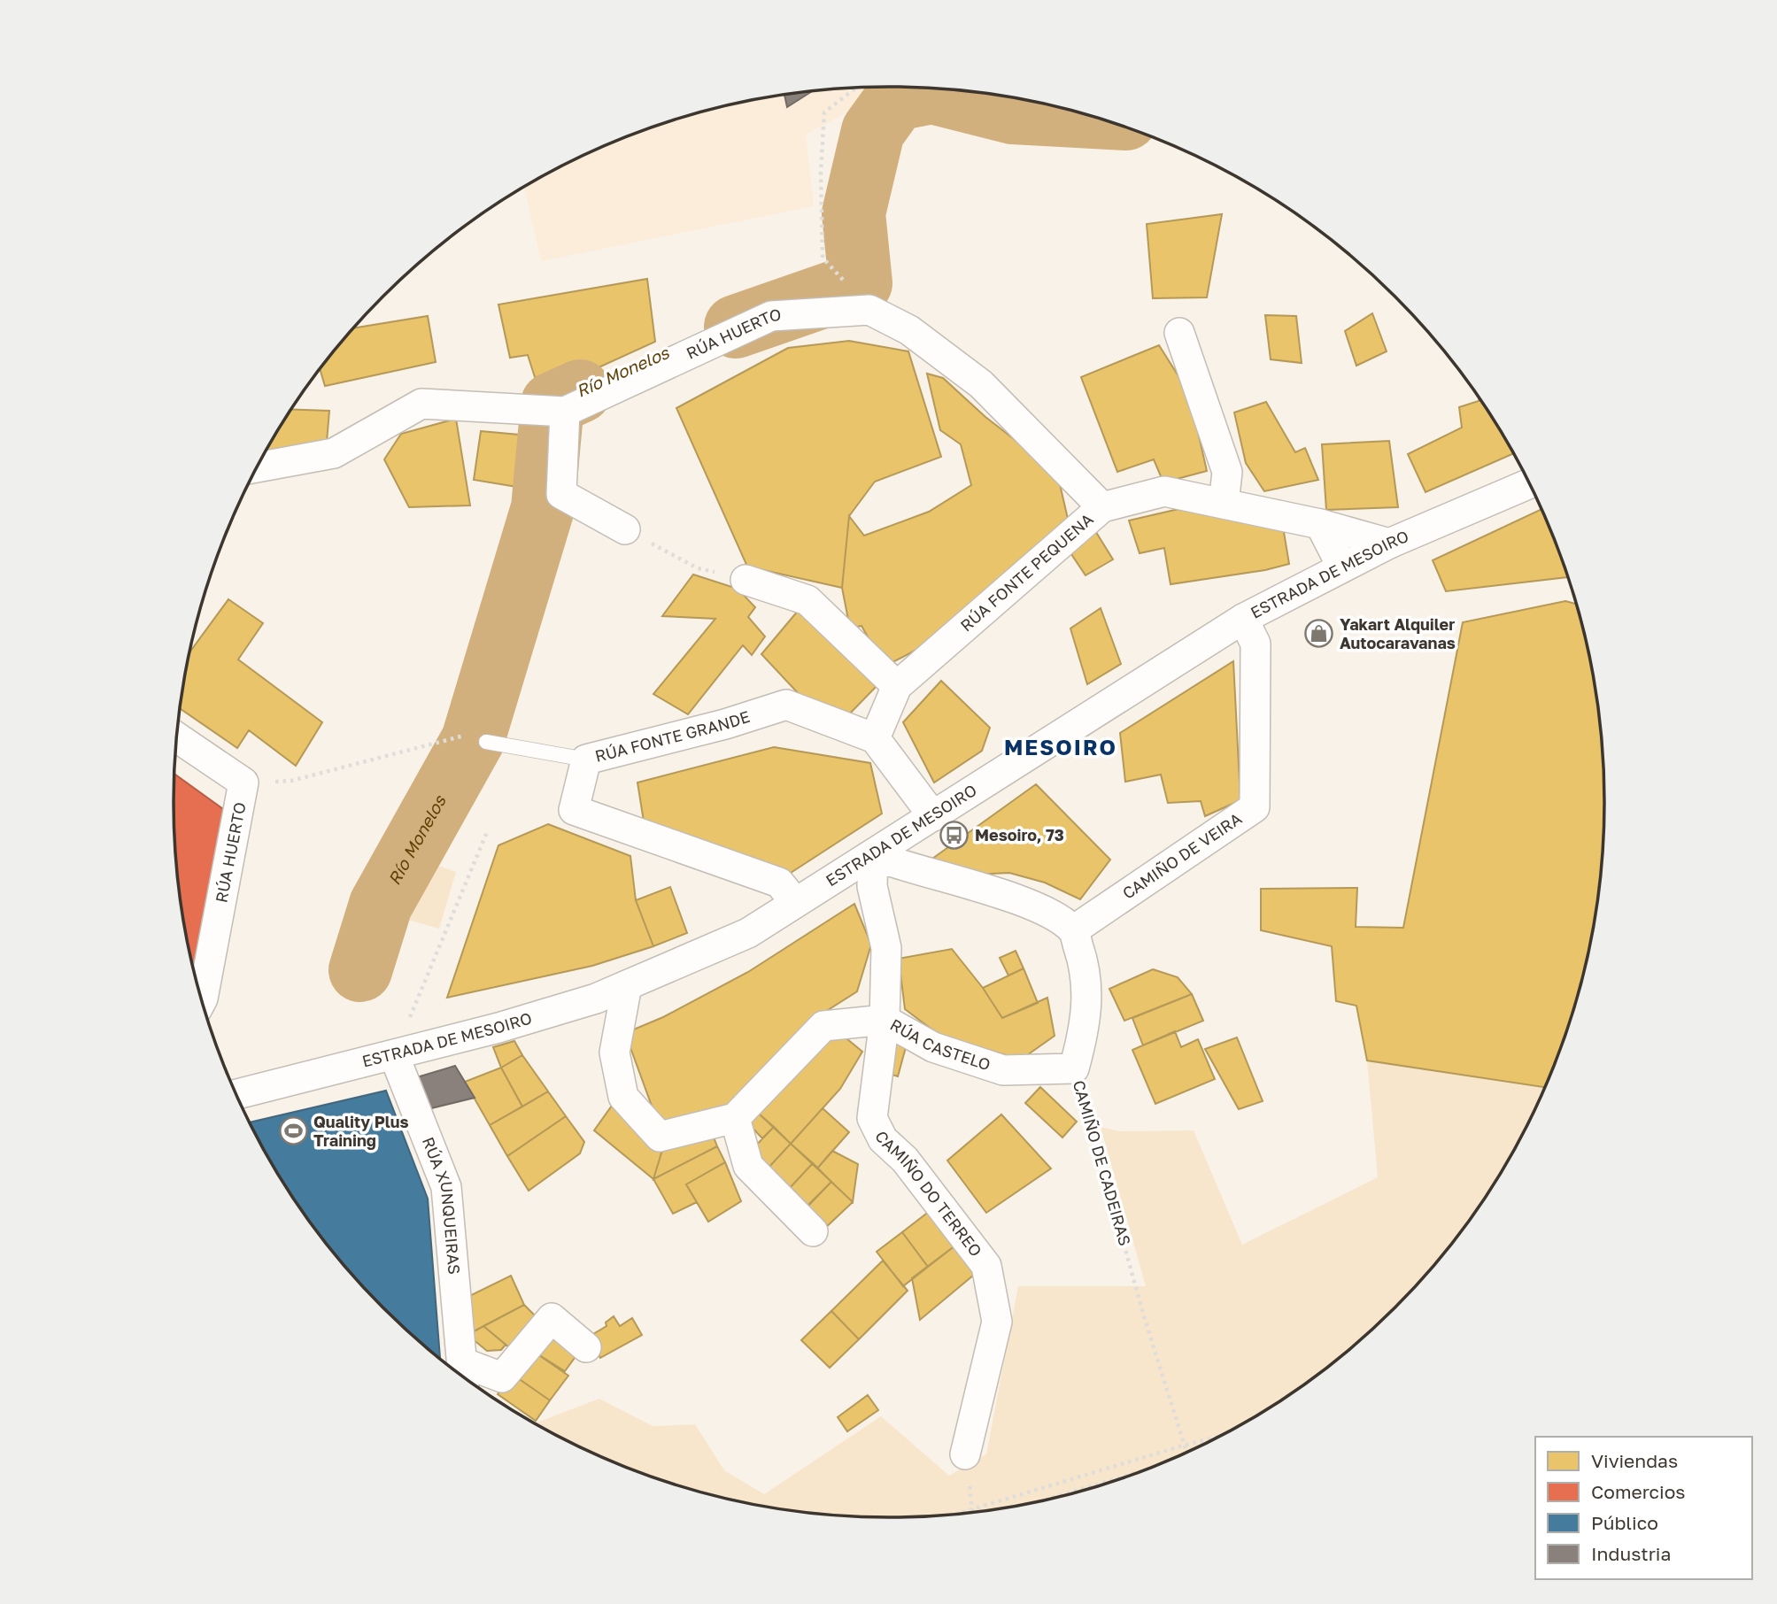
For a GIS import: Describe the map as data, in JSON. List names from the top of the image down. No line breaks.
{"streets":{"street":["RÚA HUERTO","RÚA FONTE PEQUENA","ESTRADA DE MESOIRO","RÚA FONTE GRANDE","CAMIÑO DE VEIRA","RÚA CASTELO","CAMIÑO DE CADEIRAS","CAMIÑO DO TERREO","RÚA XUNQUEIRAS"]},"crossings":[["RÚA HUERTO","RÚA FONTE PEQUENA"],["RÚA FONTE PEQUENA","ESTRADA DE MESOIRO"],["RÚA FONTE PEQUENA","RÚA FONTE GRANDE"],["ESTRADA DE MESOIRO","RÚA FONTE GRANDE"],["ESTRADA DE MESOIRO","CAMIÑO DE VEIRA"],["ESTRADA DE MESOIRO","CAMIÑO DO TERREO"],["ESTRADA DE MESOIRO","RÚA XUNQUEIRAS"],["CAMIÑO DE VEIRA","CAMIÑO DE CADEIRAS"],["RÚA CASTELO","CAMIÑO DE CADEIRAS"],["RÚA CASTELO","CAMIÑO DO TERREO"]],"districts":["MESOIRO"],"water":["Río Monelos"],"places":{"shop":["Yakart Alquiler Autocaravanas"],"bus stop":["Mesoiro, 73"],"sports":["Quality Plus Training"]},"legend":["Viviendas","Comercios","Público","Industria"]}
